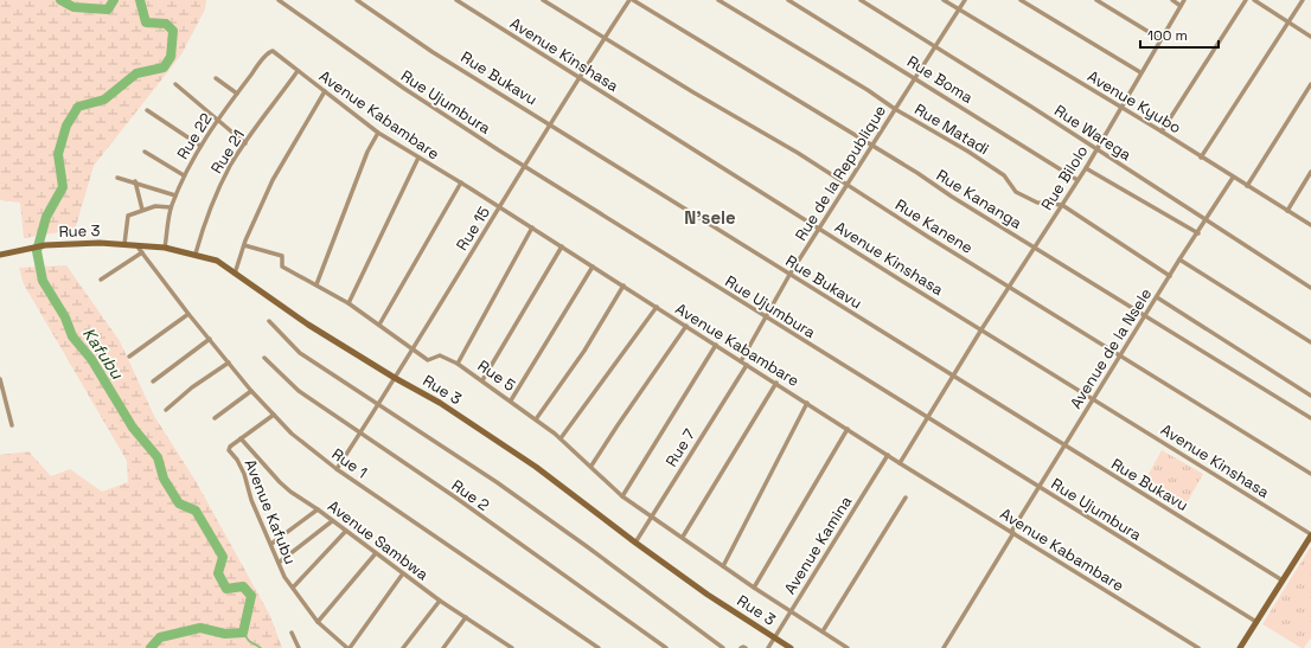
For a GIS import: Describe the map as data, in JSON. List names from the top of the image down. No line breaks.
{"streets":{"street":["Avenue Kinshasa","Rue Bukavu","Rue Boma","Rue Ujumbura","Avenue Kyubo","Avenue Kabambare","Rue Matadi","Rue Warega","Rue 22","Rue 21","Rue de la Republique","Rue Bilolo","Rue Kananga","Rue Kanene","Rue 15","Rue 3","Avenue de la Nsele","Rue 5","Rue 7","Rue 1","Rue 2","Avenue Kafubu","Avenue Sambwa","Avenue Kamina"]},"crossings":[["Avenue Kinshasa","Rue de la Republique"],["Avenue Kinshasa","Rue Bilolo"],["Avenue Kinshasa","Rue 15"],["Avenue Kinshasa","Avenue de la Nsele"],["Rue Bukavu","Rue de la Republique"],["Rue Bukavu","Rue Bilolo"],["Rue Bukavu","Rue 15"],["Rue Bukavu","Avenue de la Nsele"],["Rue Boma","Rue de la Republique"],["Rue Boma","Rue Bilolo"],["Rue Ujumbura","Rue de la Republique"],["Rue Ujumbura","Rue Bilolo"],["Rue Ujumbura","Rue 15"],["Rue Ujumbura","Avenue de la Nsele"],["Avenue Kyubo","Rue de la Republique"],["Avenue Kyubo","Rue Bilolo"],["Avenue Kyubo","Avenue de la Nsele"],["Avenue Kabambare","Rue 22"],["Avenue Kabambare","Rue 21"],["Avenue Kabambare","Rue de la Republique"],["Avenue Kabambare","Rue Bilolo"],["Avenue Kabambare","Rue 15"],["Avenue Kabambare","Avenue de la Nsele"],["Avenue Kabambare","Rue 7"],["Avenue Kabambare","Avenue Kamina"],["Rue Matadi","Rue de la Republique"],["Rue Matadi","Rue Bilolo"],["Rue Matadi","Avenue de la Nsele"],["Rue Warega","Rue de la Republique"],["Rue Warega","Rue Bilolo"],["Rue Warega","Avenue de la Nsele"],["Rue 22","Rue 3"],["Rue 21","Rue 3"],["Rue de la Republique","Rue Kananga"],["Rue de la Republique","Rue Kanene"],["Rue Bilolo","Rue Kananga"],["Rue Bilolo","Rue Kanene"],["Rue Kananga","Avenue de la Nsele"],["Rue Kanene","Rue 15"],["Rue Kanene","Avenue de la Nsele"],["Rue 15","Rue 3"],["Rue 15","Rue 5"],["Rue 15","Rue 1"],["Rue 15","Rue 2"],["Rue 3","Rue 7"],["Rue 3","Rue 1"],["Rue 3","Avenue Kamina"],["Rue 5","Rue 7"],["Rue 5","Avenue Kamina"],["Avenue Kafubu","Avenue Sambwa"]],"districts":["N'sele"],"water":["Kafubu"],"scale_bar":"100 m"}
